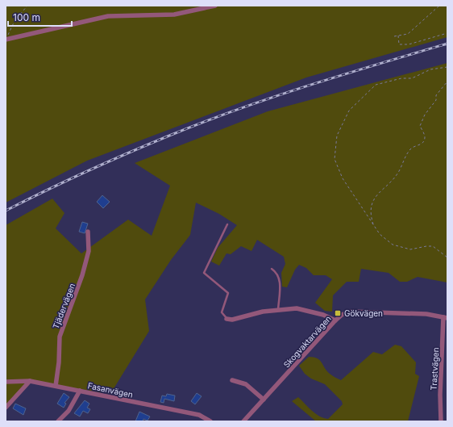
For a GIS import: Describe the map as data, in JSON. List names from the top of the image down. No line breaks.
{"streets":{"street":["Tjädervägen","Skogvaktarvägen","Trastvägen","Fasanvägen"]},"crossings":[["Tjädervägen","Fasanvägen"],["Skogvaktarvägen","Trastvägen"]],"places":{"transit":["Gökvägen"]},"scale_bar":"100 m"}
